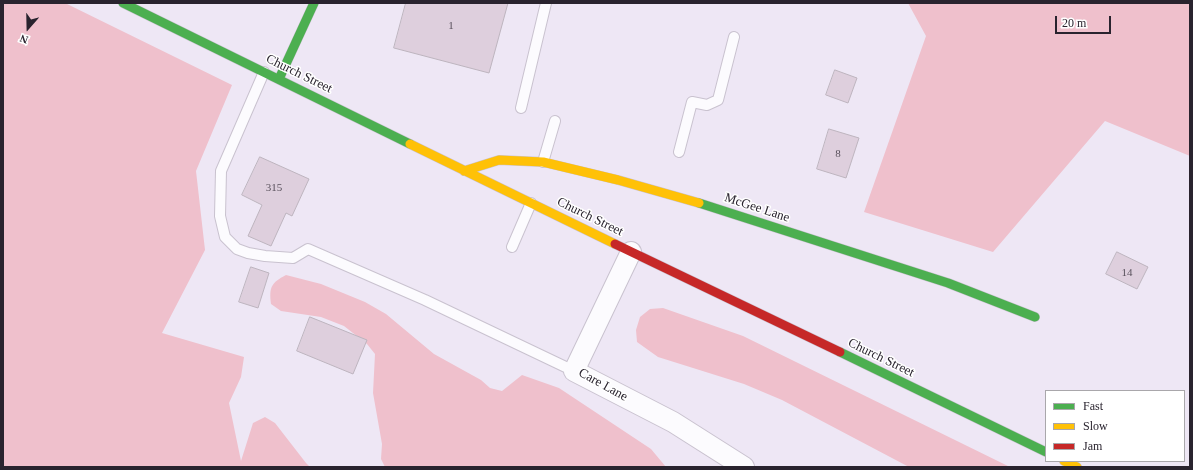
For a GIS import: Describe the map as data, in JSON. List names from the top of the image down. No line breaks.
{"streets":{"main road":["Church Street","McGee Lane"],"street":["Care Lane"]},"crossings":[["Church Street","McGee Lane"],["Church Street","Care Lane"]],"house_numbers":["1","8","315","14"],"legend":["Fast","Slow","Jam"],"scale_bar":"20 m","north":"bottom"}
